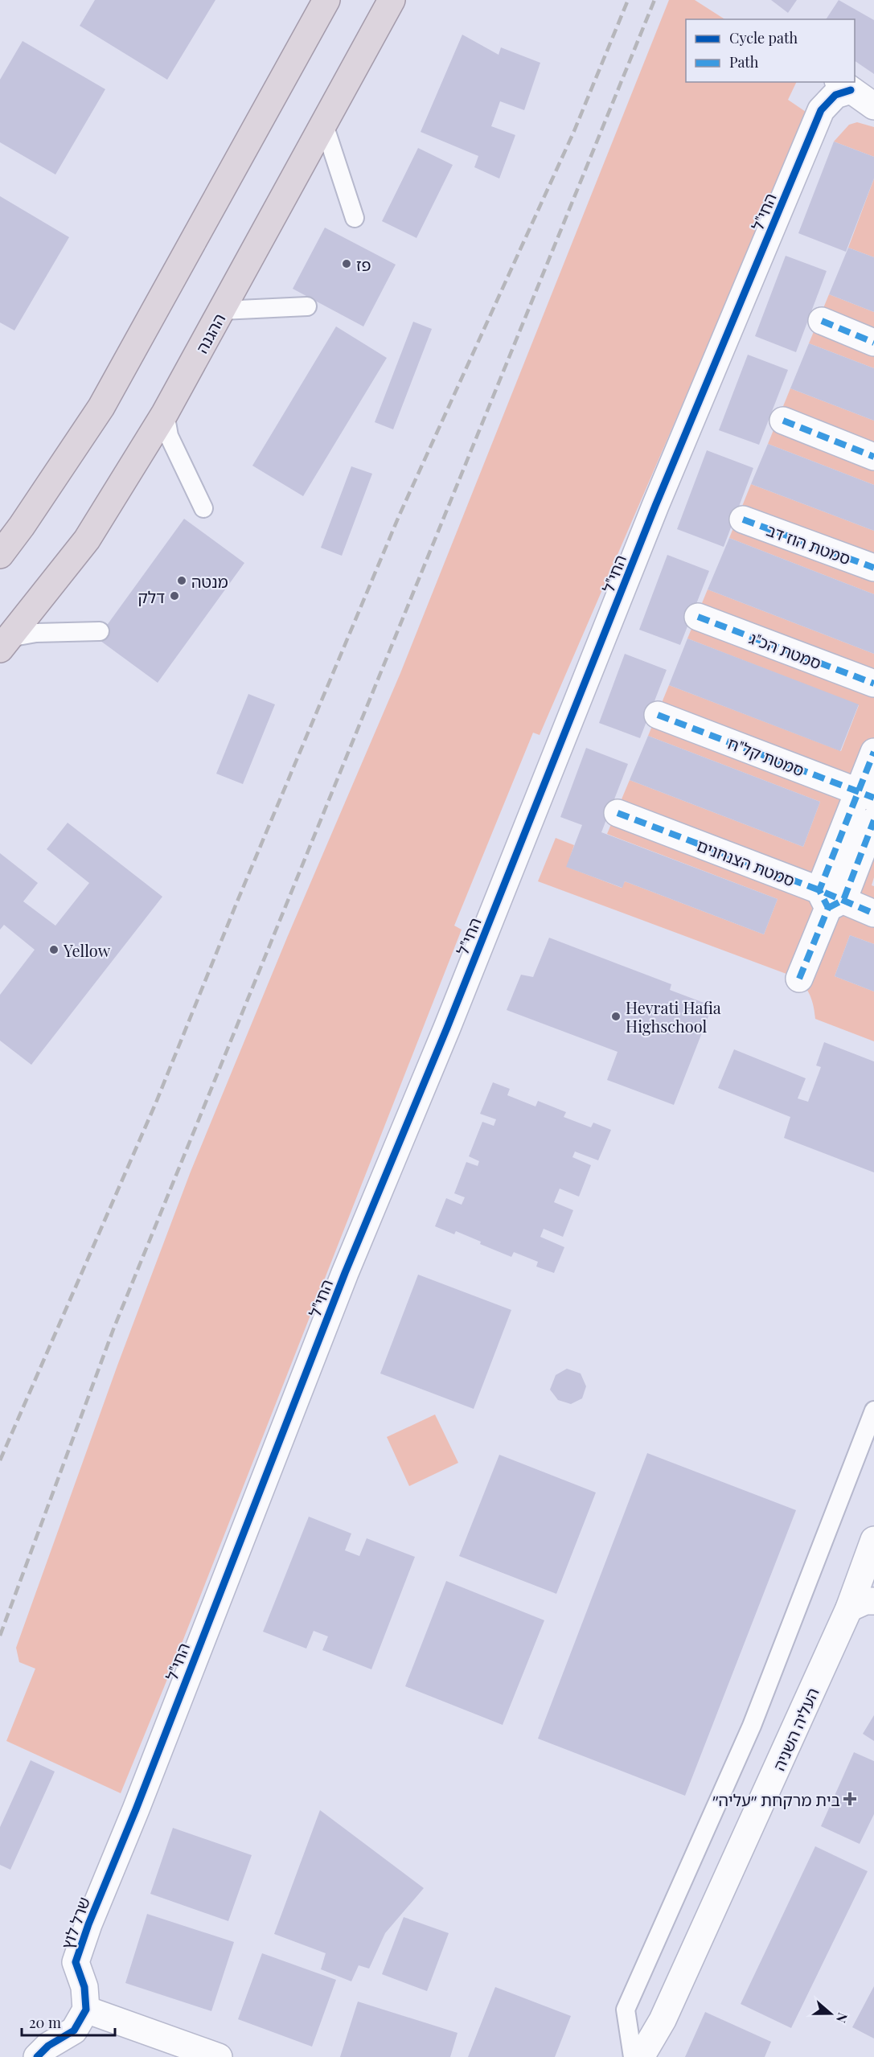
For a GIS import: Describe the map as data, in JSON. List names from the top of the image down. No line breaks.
{"streets":{"highway":["ההגנה"],"street":["החי\"ל","סמטת הוז דב","סמטת הכ\"ג","סמטת קל\"ח","סמטת הצנחנים","העליה השניה","שרל לוץ"]},"crossings":[["החי\"ל","שרל לוץ"]],"places":{"other":["פז","מנטה","דלק","Yellow","Hevrati Hafia Highschool"],"health":["בית מרקחת ״עליה״"]},"legend":["Cycle path","Path"],"scale_bar":"20 m","north":"right"}
